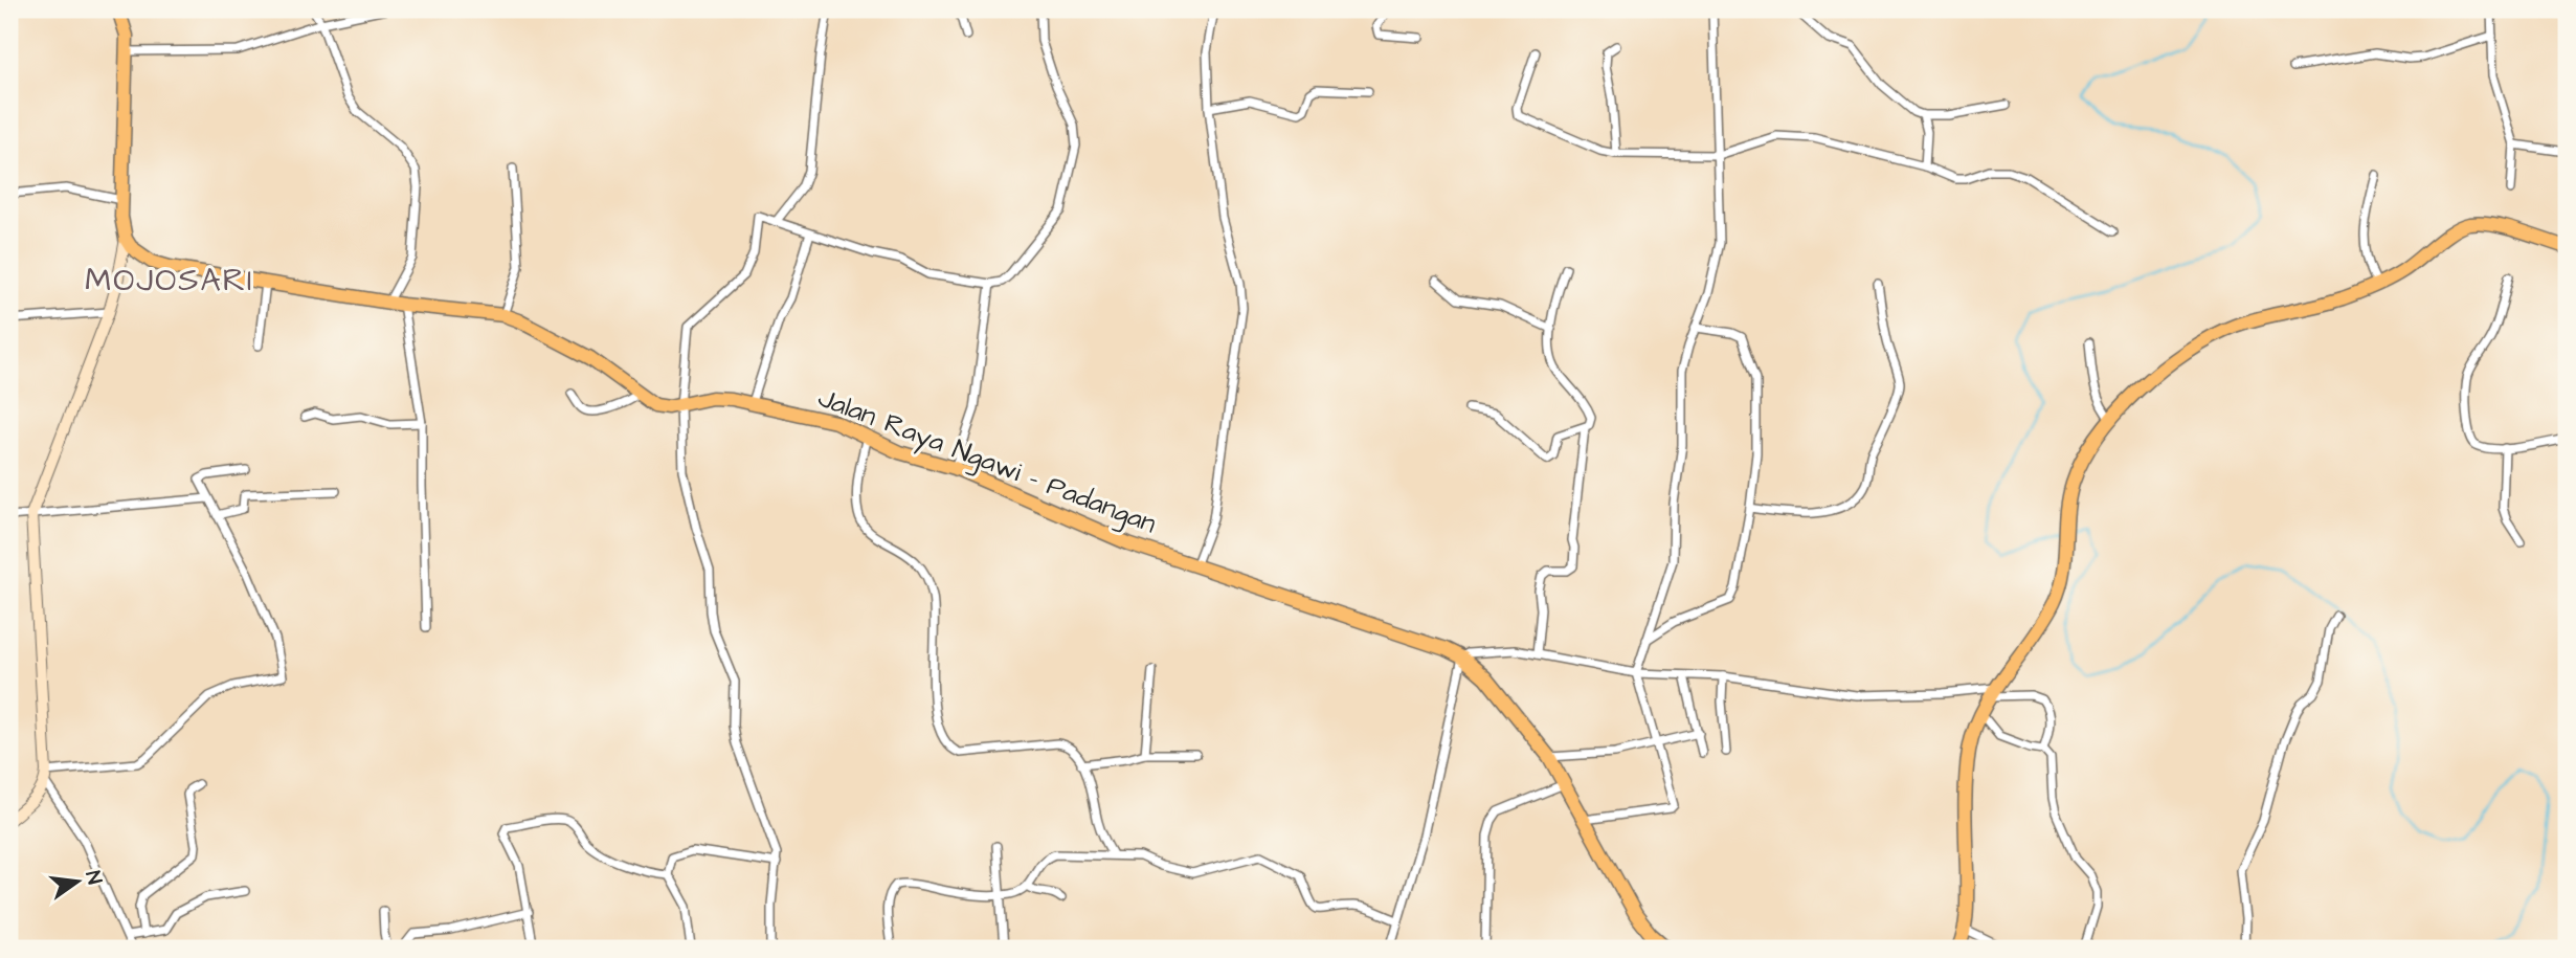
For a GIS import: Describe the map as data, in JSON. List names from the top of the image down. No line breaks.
{"streets":{"highway":["Jalan Raya Ngawi - Padangan"]},"districts":["MOJOSARI"],"north":"right"}
